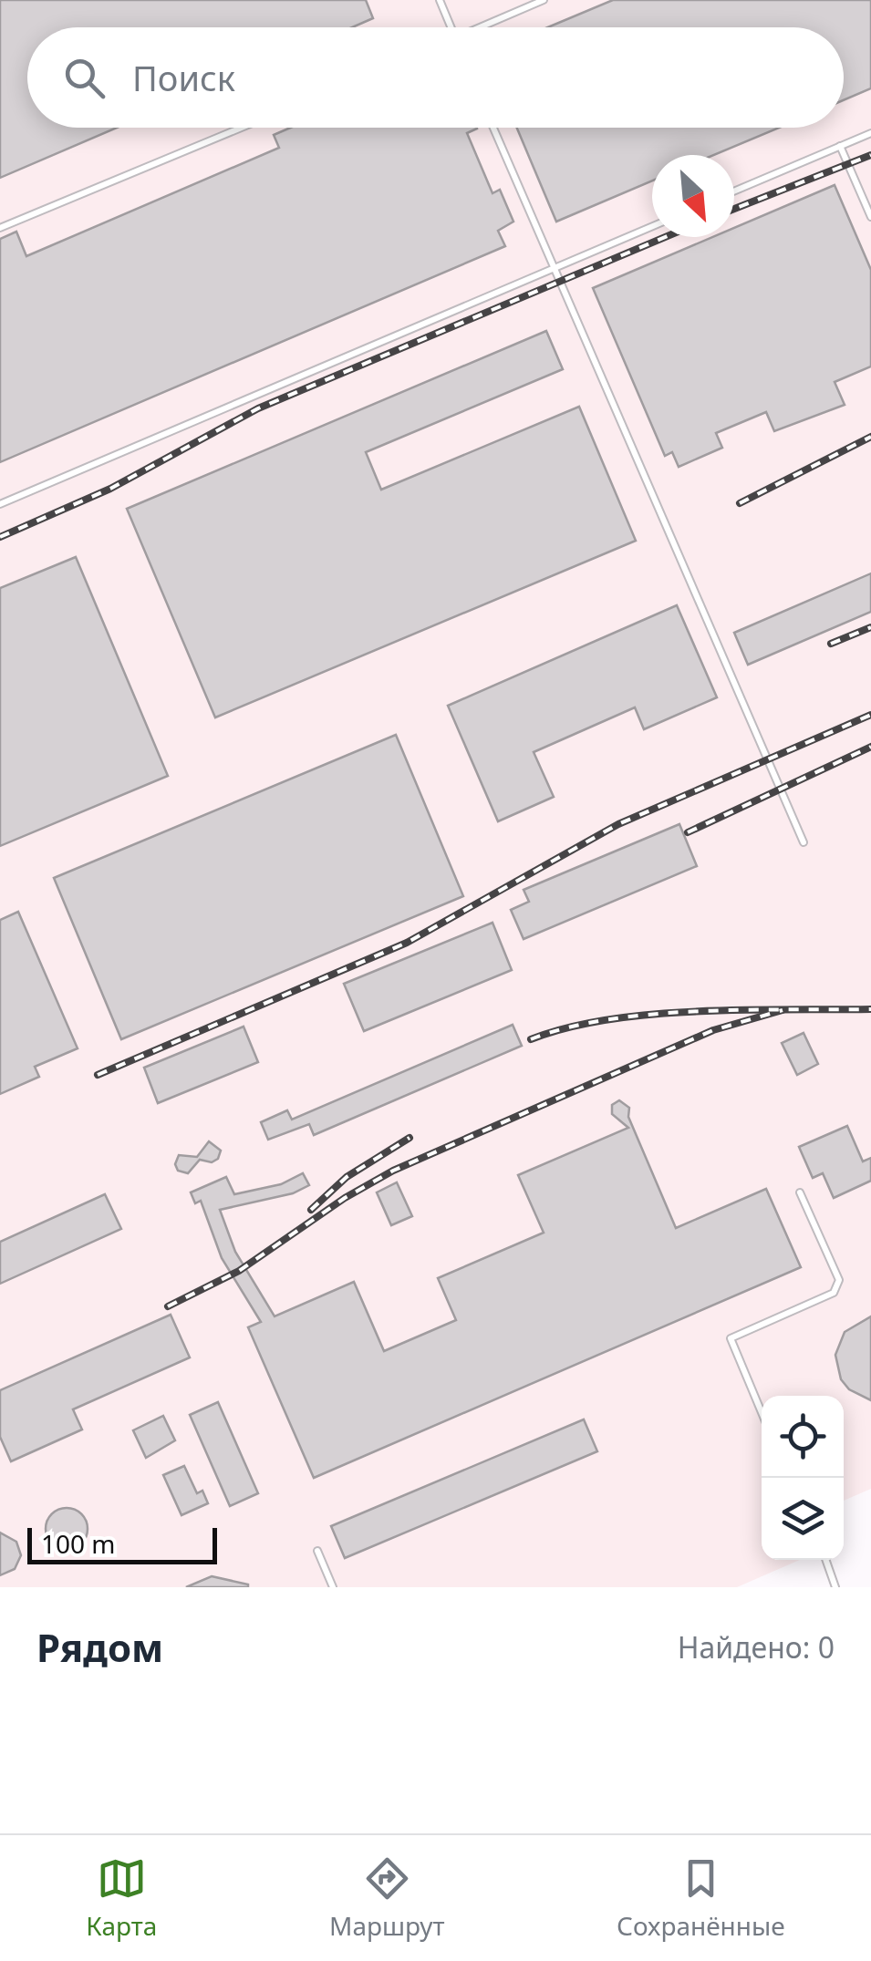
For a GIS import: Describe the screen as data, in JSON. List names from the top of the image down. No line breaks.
{"scale_bar":"100 m","north":"bottom right","page":{"search":"Поиск","scale":"100 m","heading":["Рядом","Найдено: 0"],"nav":["Карта","Маршрут","Сохранённые"]}}
